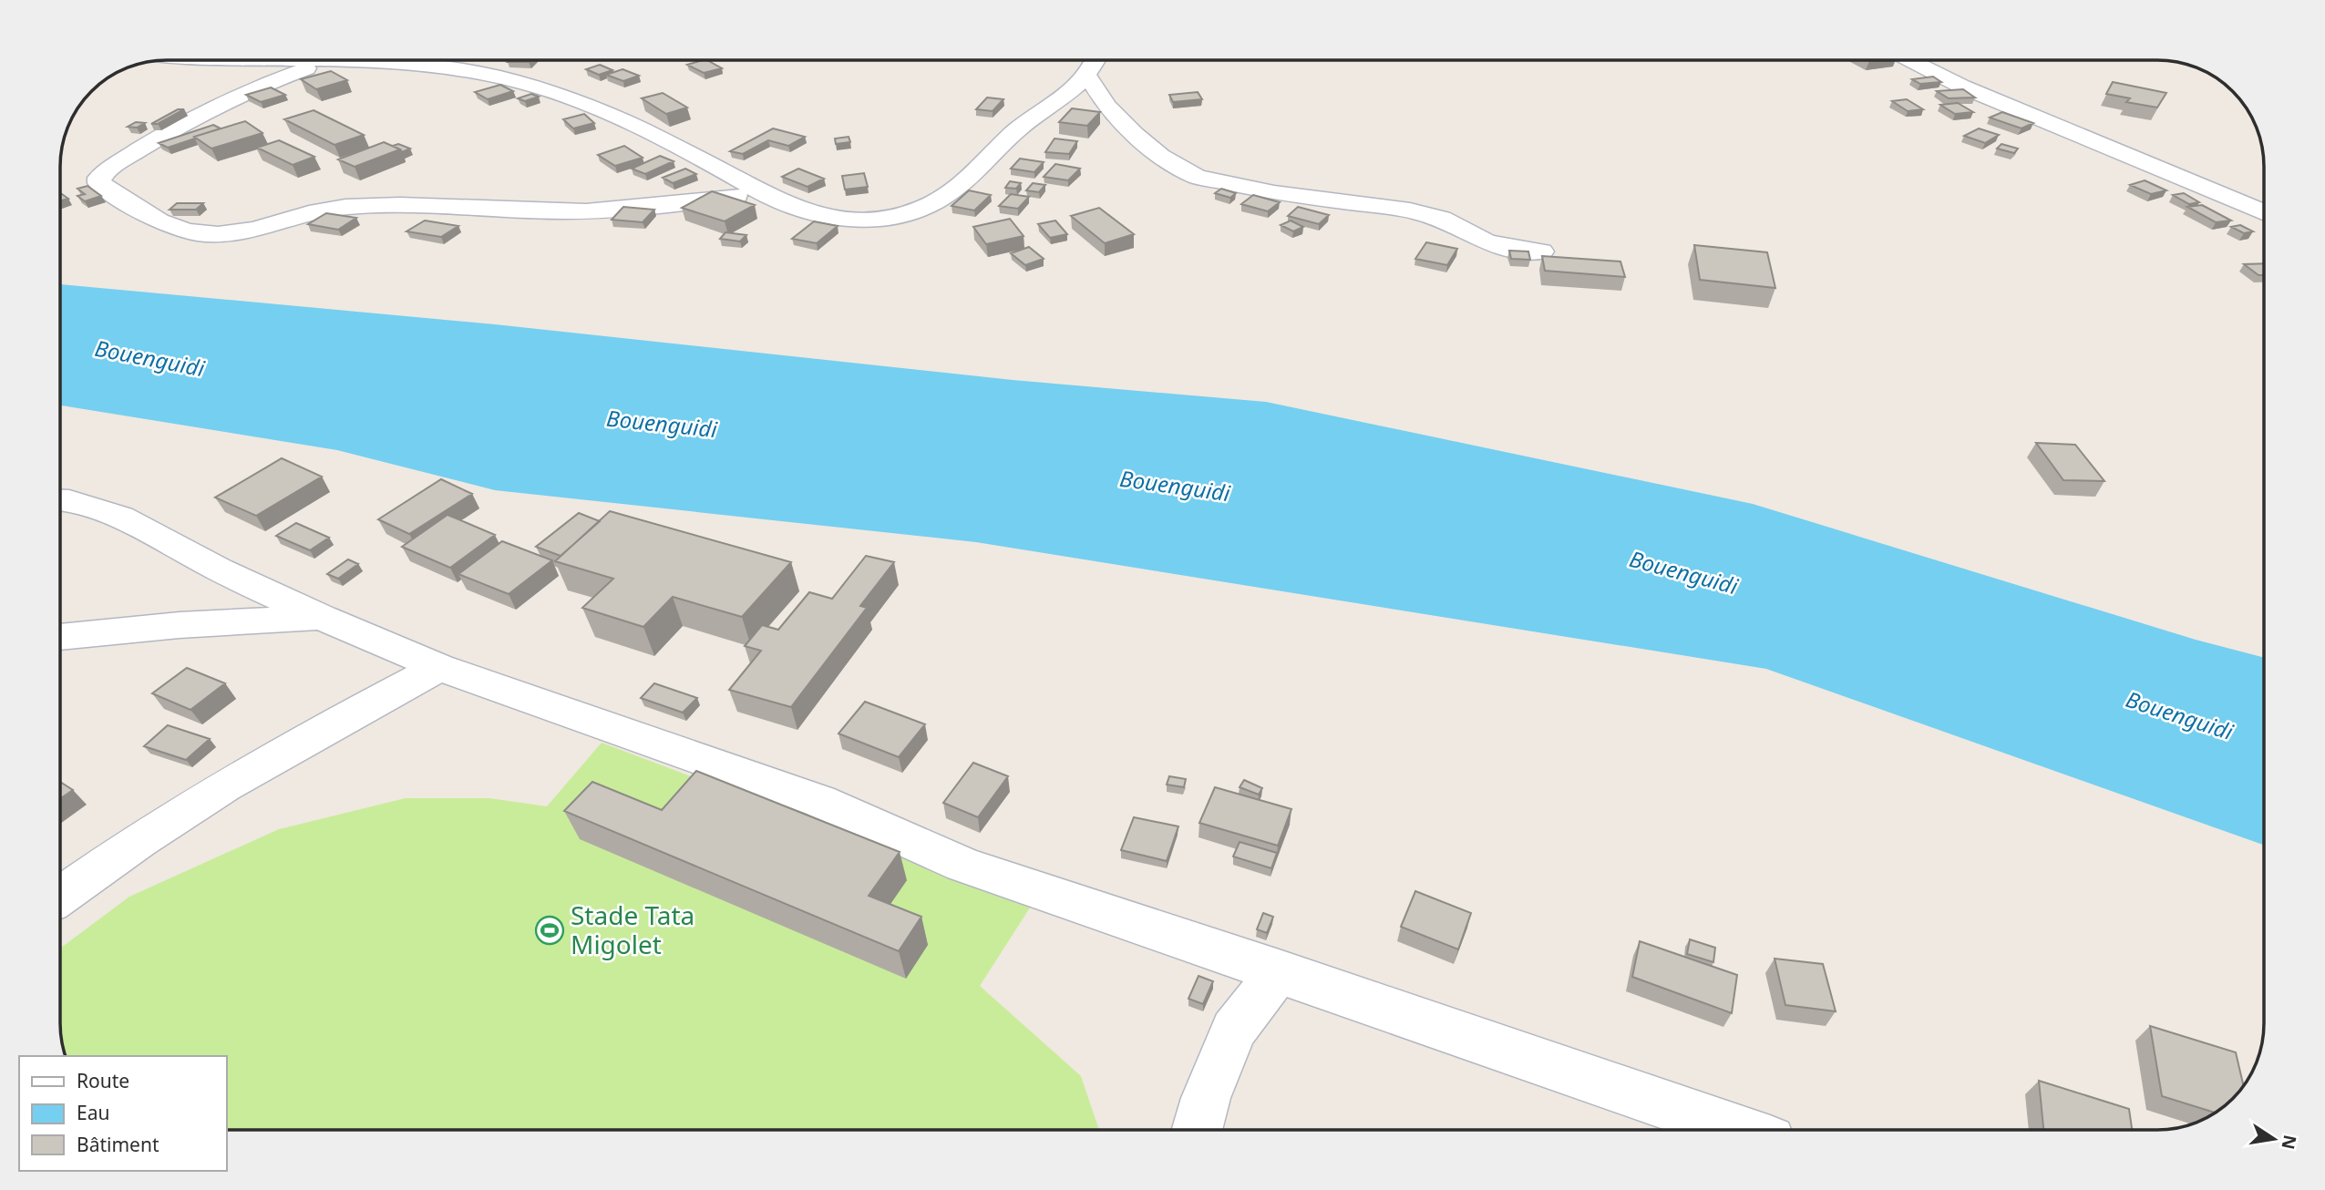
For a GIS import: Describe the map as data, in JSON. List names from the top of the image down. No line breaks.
{"water":["Bouenguidi"],"places":{"sports":["Stade Tata Migolet"]},"legend":["Route","Eau","Bâtiment"],"north":"right"}
